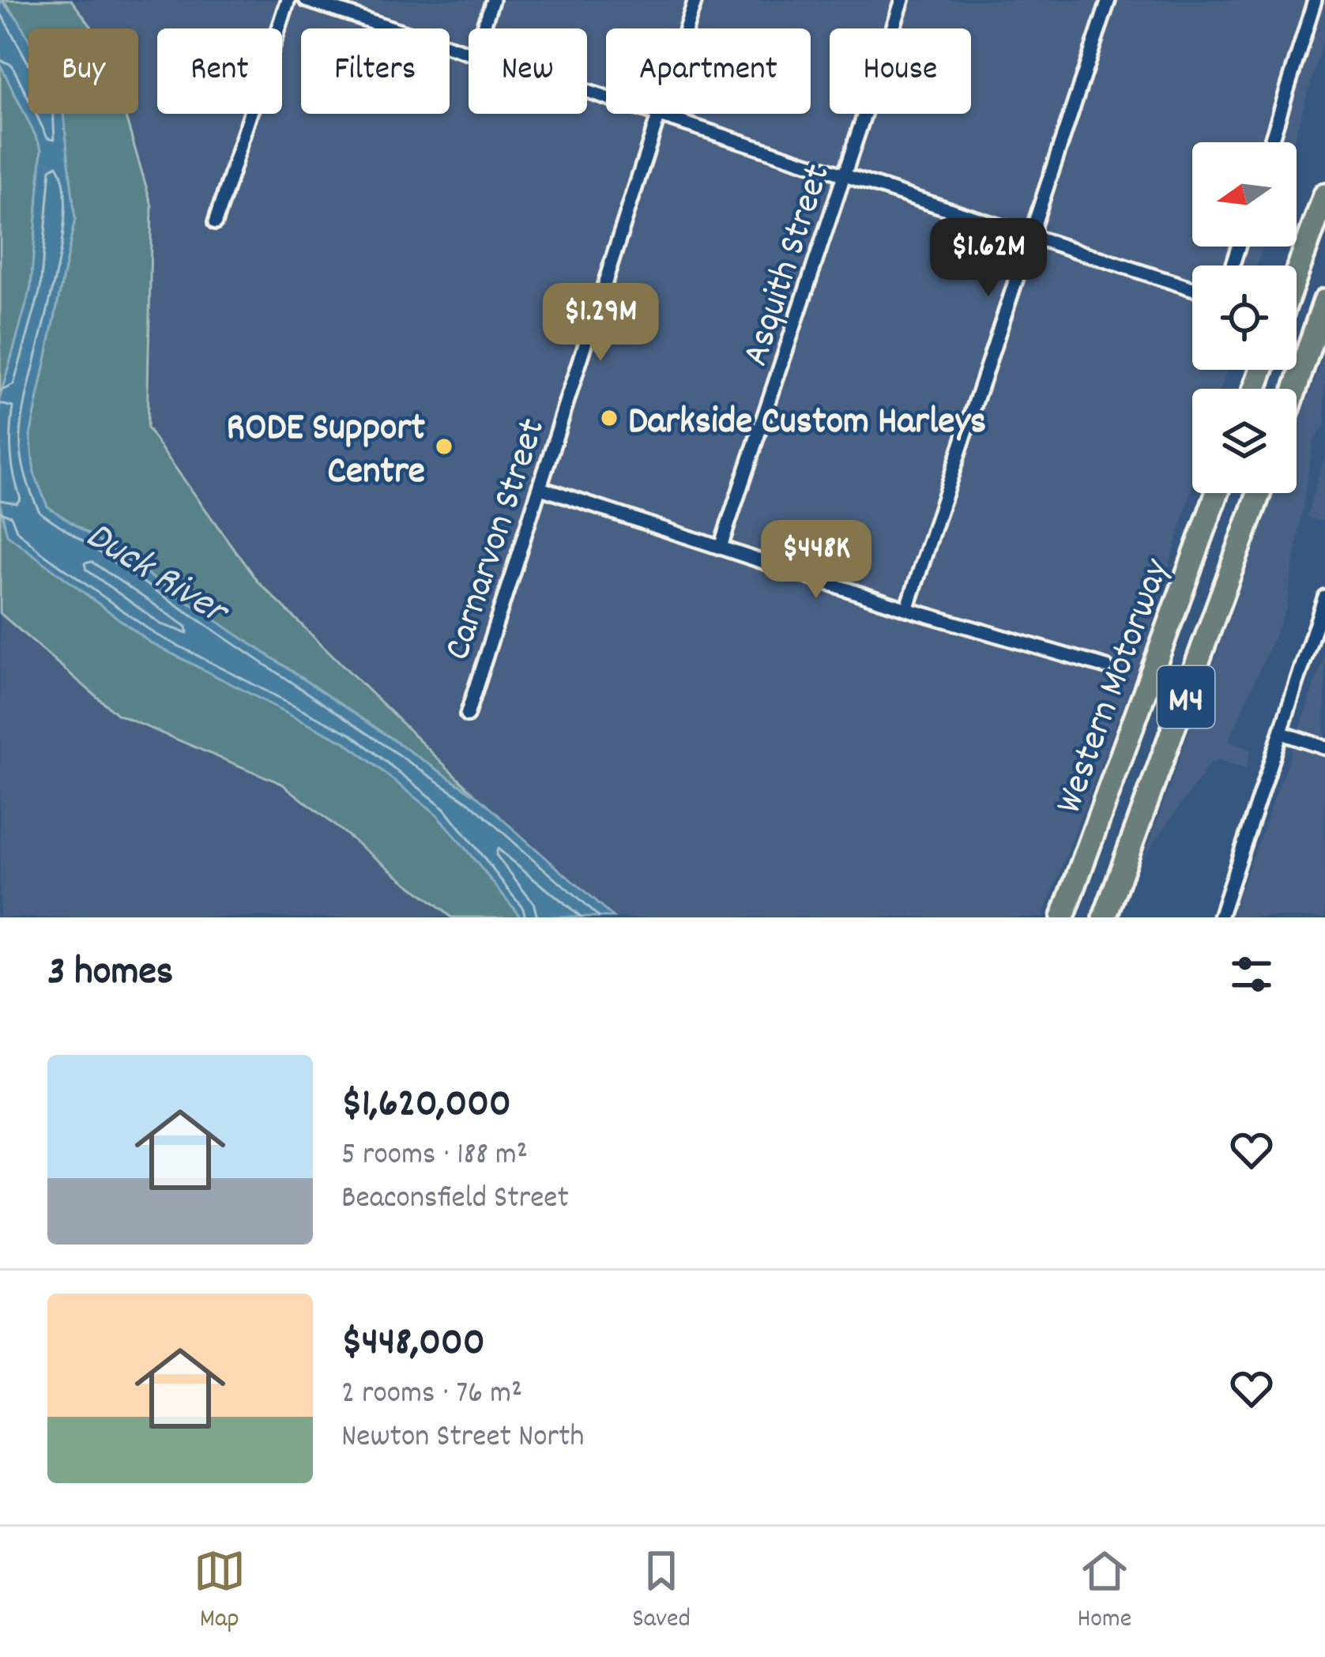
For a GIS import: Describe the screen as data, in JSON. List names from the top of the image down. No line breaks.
{"streets":{"highway":["Western Motorway","M4"],"street":["Asquith Street","Carnarvon Street"]},"water":["Duck River"],"places":["Darkside Custom Harleys","RODE Support Centre"],"north":"left","page":{"chip":["Buy","Rent","Filters","New","Apartment","House"],"price":["$1.62M","$1.29M","$448K"],"heading":"3 homes","list":[{"name":"$1,620,000","note":"5 rooms · 188 m² · Beaconsfield Street"},{"name":"$448,000","note":"2 rooms · 76 m² · Newton Street North"}],"tabs":["Map","Saved","Home"]}}
